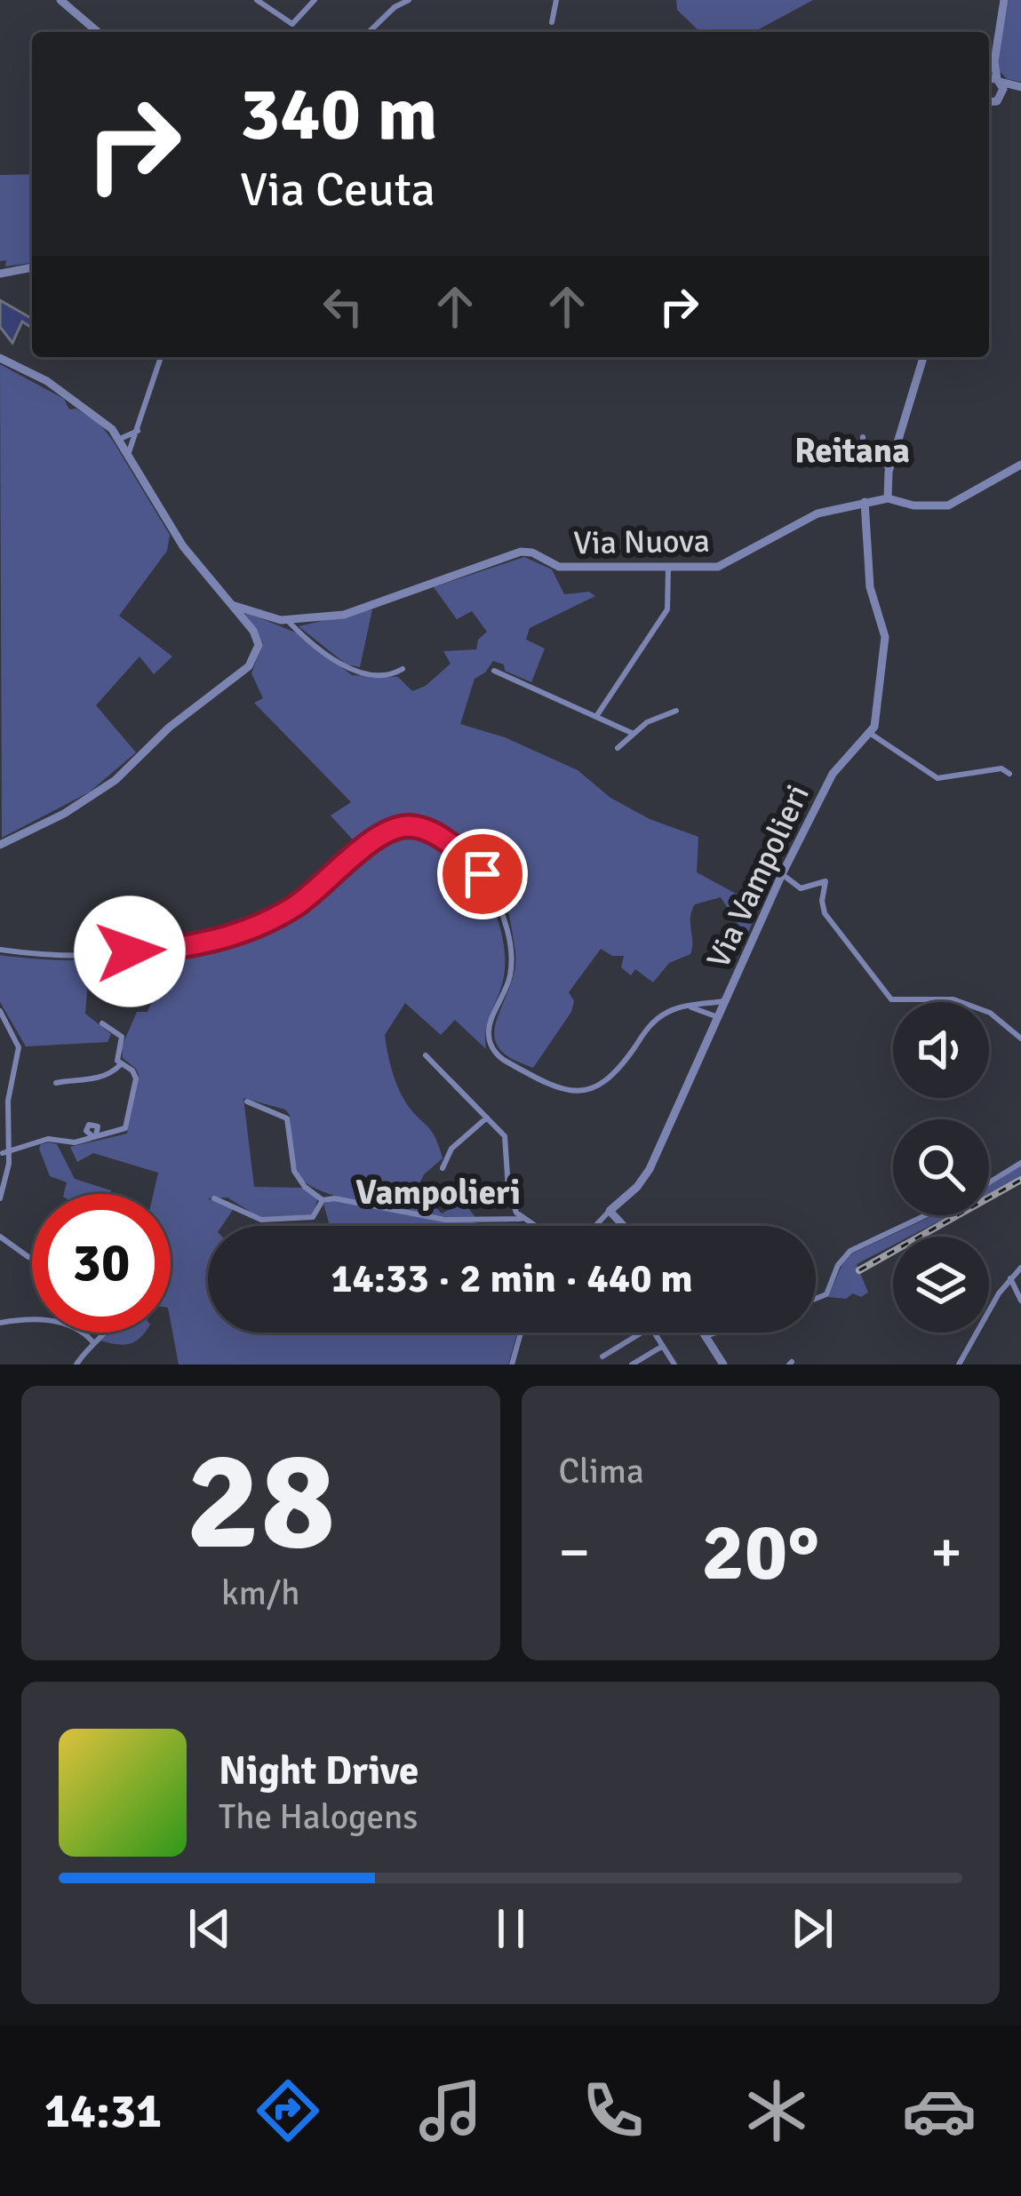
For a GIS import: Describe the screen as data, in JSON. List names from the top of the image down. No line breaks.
{"streets":{"street":["Via Nuova","Via Vampolieri"]},"districts":["Reitana","Vampolieri"],"page":{"turn":["340 m","Via Ceuta"],"limit":"30","trip":"14:33 · 2 min · 440 m","tile":[["28","km/h"],"Clima"],"heat":["−","20°","+"],"song":["Night Drive","The Halogens"],"tabs":"14:31"}}
